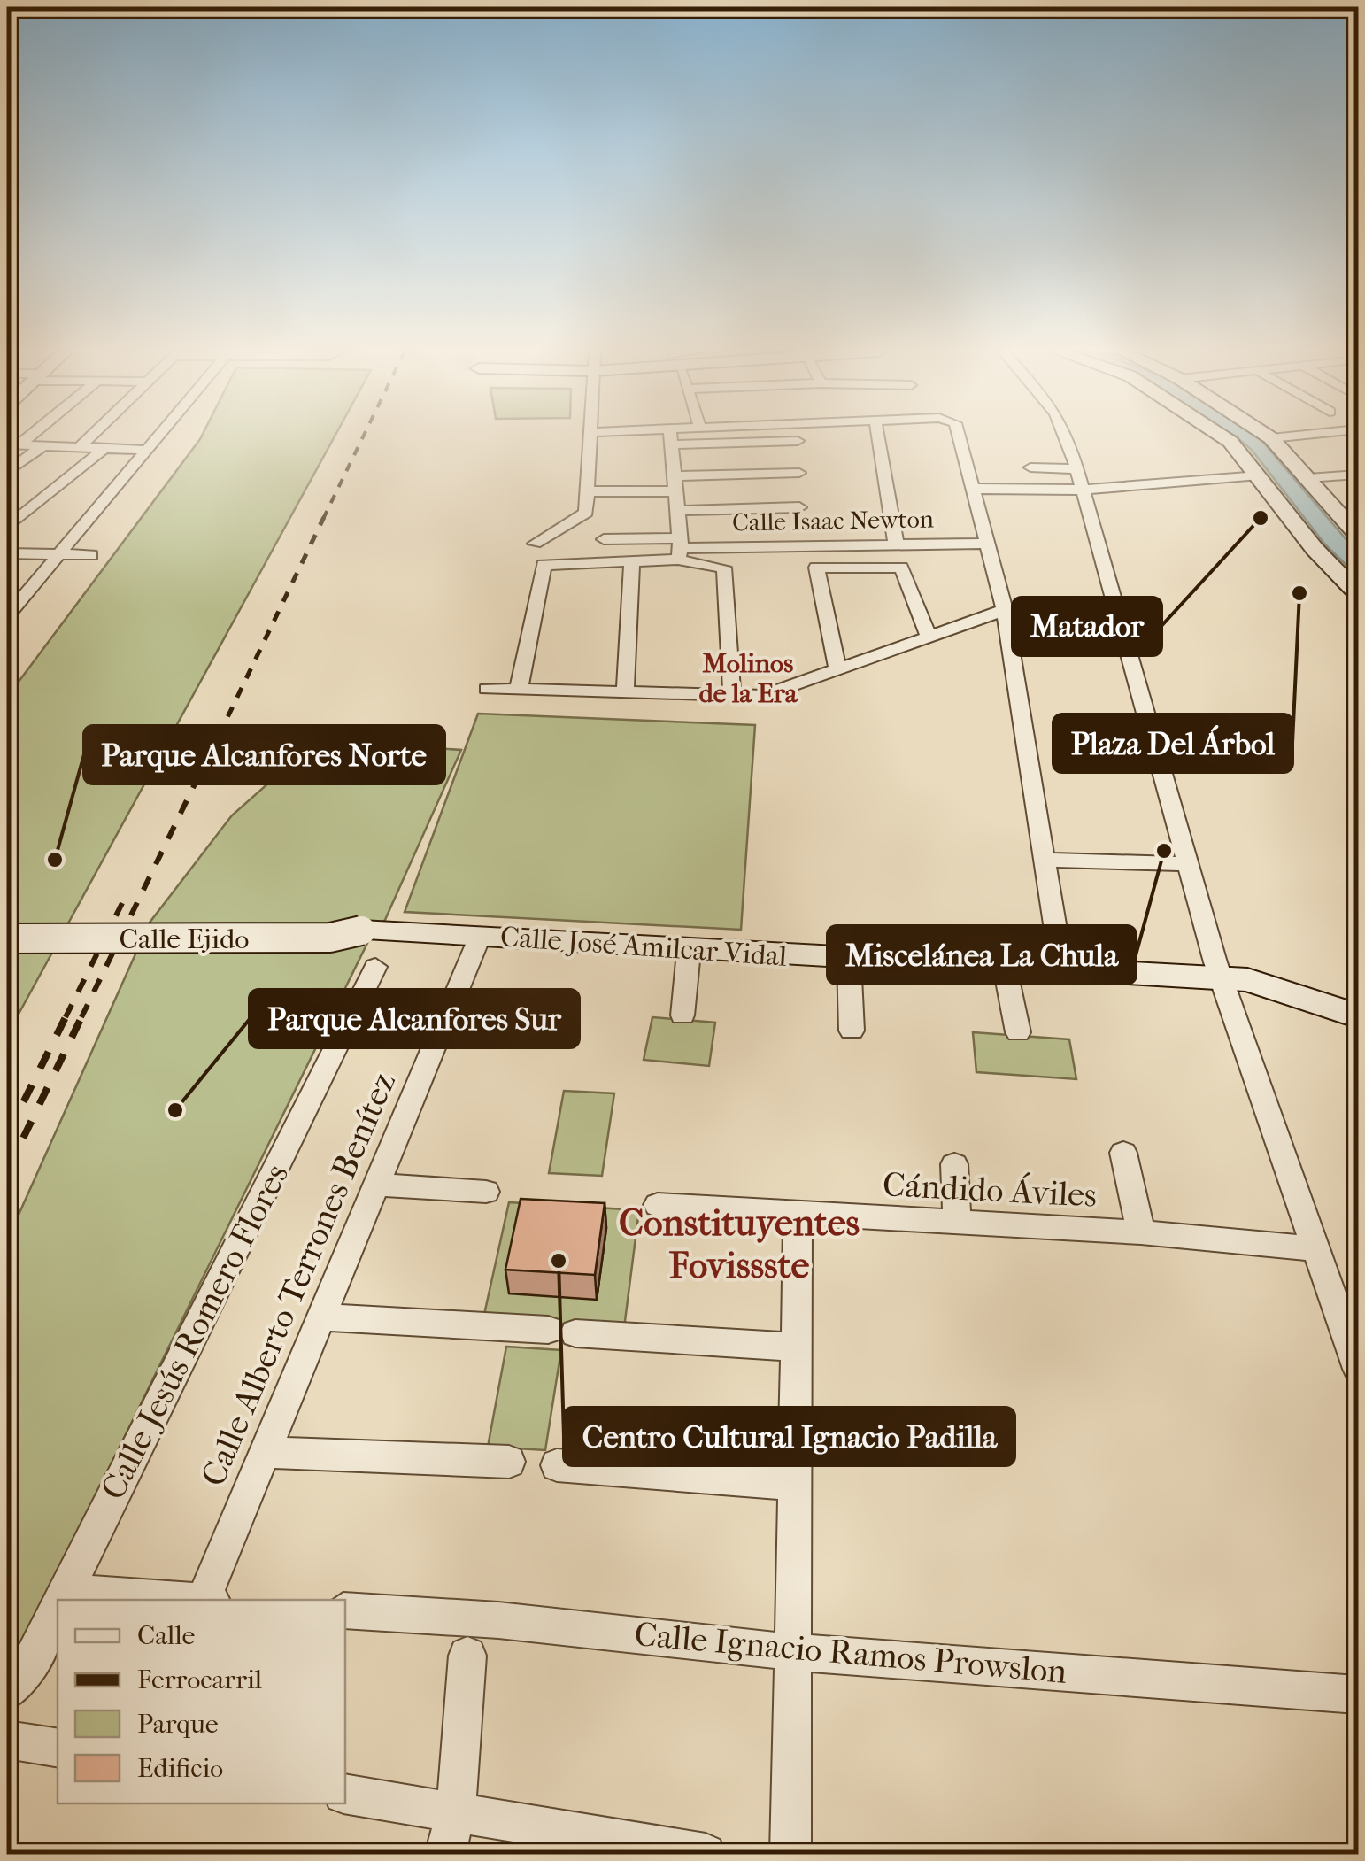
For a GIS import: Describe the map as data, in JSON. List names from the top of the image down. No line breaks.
{"streets":{"main road":["Calle Ejido","Calle José Amilcar Vidal"],"street":["Calle Isaac Newton","Cándido Áviles","Calle Alberto Terrones Benítez","Calle Jesús Romero Flores","Calle Ignacio Ramos Prowslon"]},"crossings":[["Calle Ejido","Calle José Amilcar Vidal"],["Calle José Amilcar Vidal","Calle Alberto Terrones Benítez"]],"districts":["Molinos de la Era","Constituyentes Fovissste"],"places":["Matador","Plaza Del Árbol","Miscelánea La Chula","Parque Alcanfores Norte","Parque Alcanfores Sur","Centro Cultural Ignacio Padilla"],"legend":["Calle","Ferrocarril","Parque","Edificio"]}
